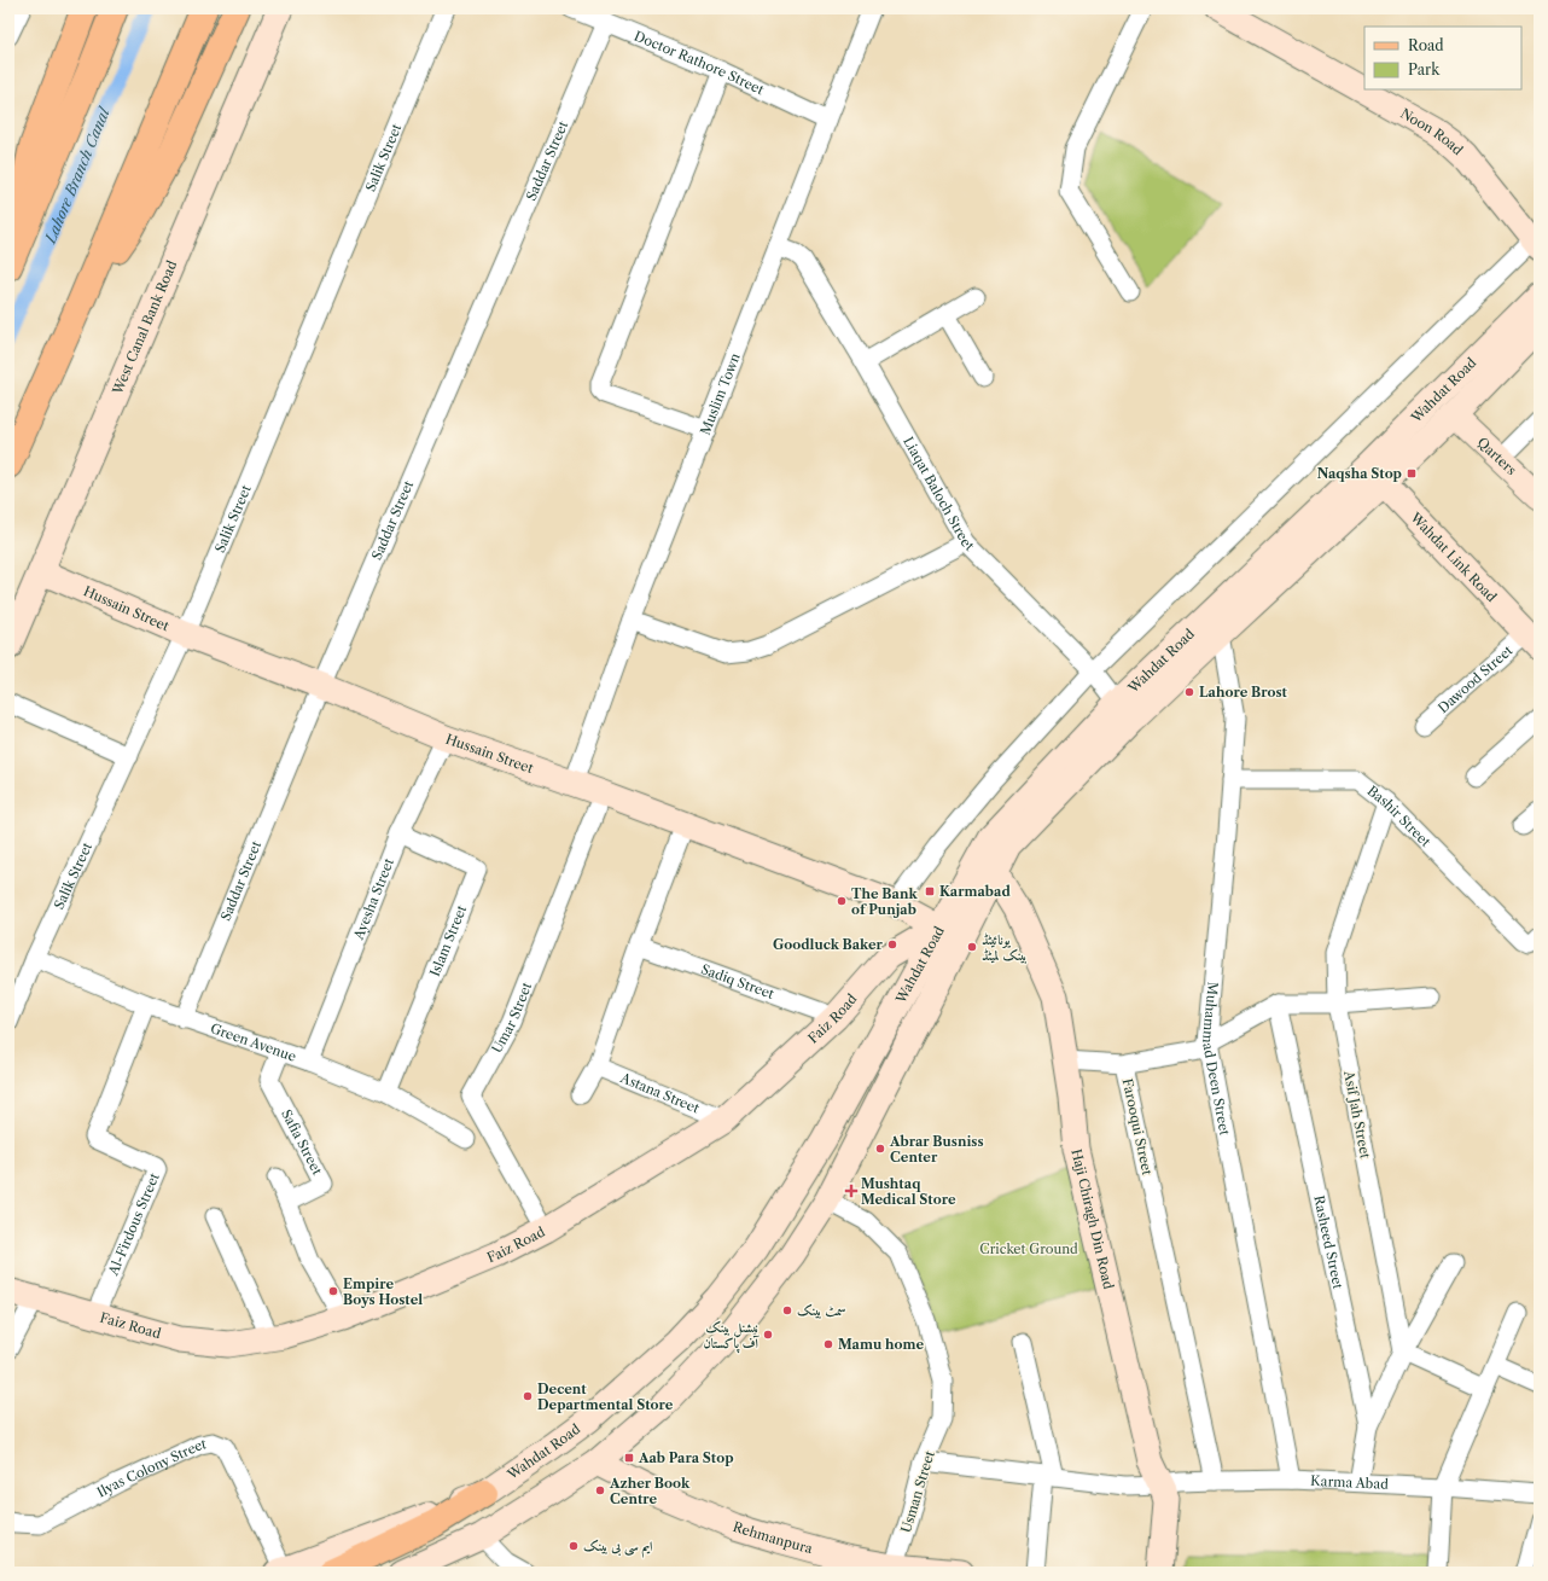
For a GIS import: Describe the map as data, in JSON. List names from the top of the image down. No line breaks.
{"streets":{"street":["Doctor Rathore Street","Noon Road","Salik Street","Saddar Street","West Canal Bank Road","Wahdat Road","Muslim Town","Qarters","Liaqat Baloch Street","Wahdat Link Road","Hussain Street","Dawood Street","Bashir Street","Ayesha Street","Islam Street","Sadiq Street","Umar Street","Faiz Road","Green Avenue","Muhammad Deen Street","Astana Street","Asif Jah Street","Farooqui Street","Safia Street","Haji Chiragh Din Road","Al-Firdous Street","Rasheed Street","Ilyas Colony Street","Karma Abad","Usman Street","Rehmanpura"]},"crossings":[["Doctor Rathore Street","Saddar Street"],["Doctor Rathore Street","Muslim Town"],["Salik Street","Hussain Street"],["Salik Street","Green Avenue"],["Saddar Street","Hussain Street"],["Saddar Street","Green Avenue"],["West Canal Bank Road","Hussain Street"],["Wahdat Road","Qarters"],["Wahdat Road","Liaqat Baloch Street"],["Wahdat Road","Wahdat Link Road"],["Wahdat Road","Hussain Street"],["Wahdat Road","Faiz Road"],["Wahdat Road","Muhammad Deen Street"],["Wahdat Road","Haji Chiragh Din Road"],["Wahdat Road","Ilyas Colony Street"],["Wahdat Road","Usman Street"],["Wahdat Road","Rehmanpura"],["Muslim Town","Liaqat Baloch Street"],["Muslim Town","Hussain Street"],["Wahdat Link Road","Dawood Street"],["Hussain Street","Ayesha Street"],["Hussain Street","Umar Street"],["Hussain Street","Faiz Road"],["Bashir Street","Muhammad Deen Street"],["Bashir Street","Asif Jah Street"],["Ayesha Street","Islam Street"],["Ayesha Street","Green Avenue"],["Islam Street","Green Avenue"],["Sadiq Street","Faiz Road"],["Umar Street","Faiz Road"],["Faiz Road","Astana Street"],["Faiz Road","Al-Firdous Street"],["Green Avenue","Safia Street"],["Green Avenue","Al-Firdous Street"],["Muhammad Deen Street","Farooqui Street"],["Muhammad Deen Street","Karma Abad"],["Asif Jah Street","Farooqui Street"],["Farooqui Street","Rasheed Street"],["Farooqui Street","Karma Abad"],["Haji Chiragh Din Road","Karma Abad"],["Rasheed Street","Karma Abad"],["Karma Abad","Usman Street"],["Usman Street","Rehmanpura"]],"water":["Lahore Branch Canal"],"parks":["Cricket Ground"],"places":{"transit":["Naqsha Stop","Karmabad","Aab Para Stop"],"other":["Lahore Brost","The Bank of Punjab","Goodluck Baker","یونائیٹڈ بینک لمیٹڈ","Abrar Busniss Center","Empire Boys Hostel","سمٹ بینک","نیشنل بینک آف پاکستان","Mamu home","Decent Departmental Store","Azher Book Centre","ایم سی بی بینک"],"health":["Mushtaq Medical Store"]},"legend":["Road","Park"]}
